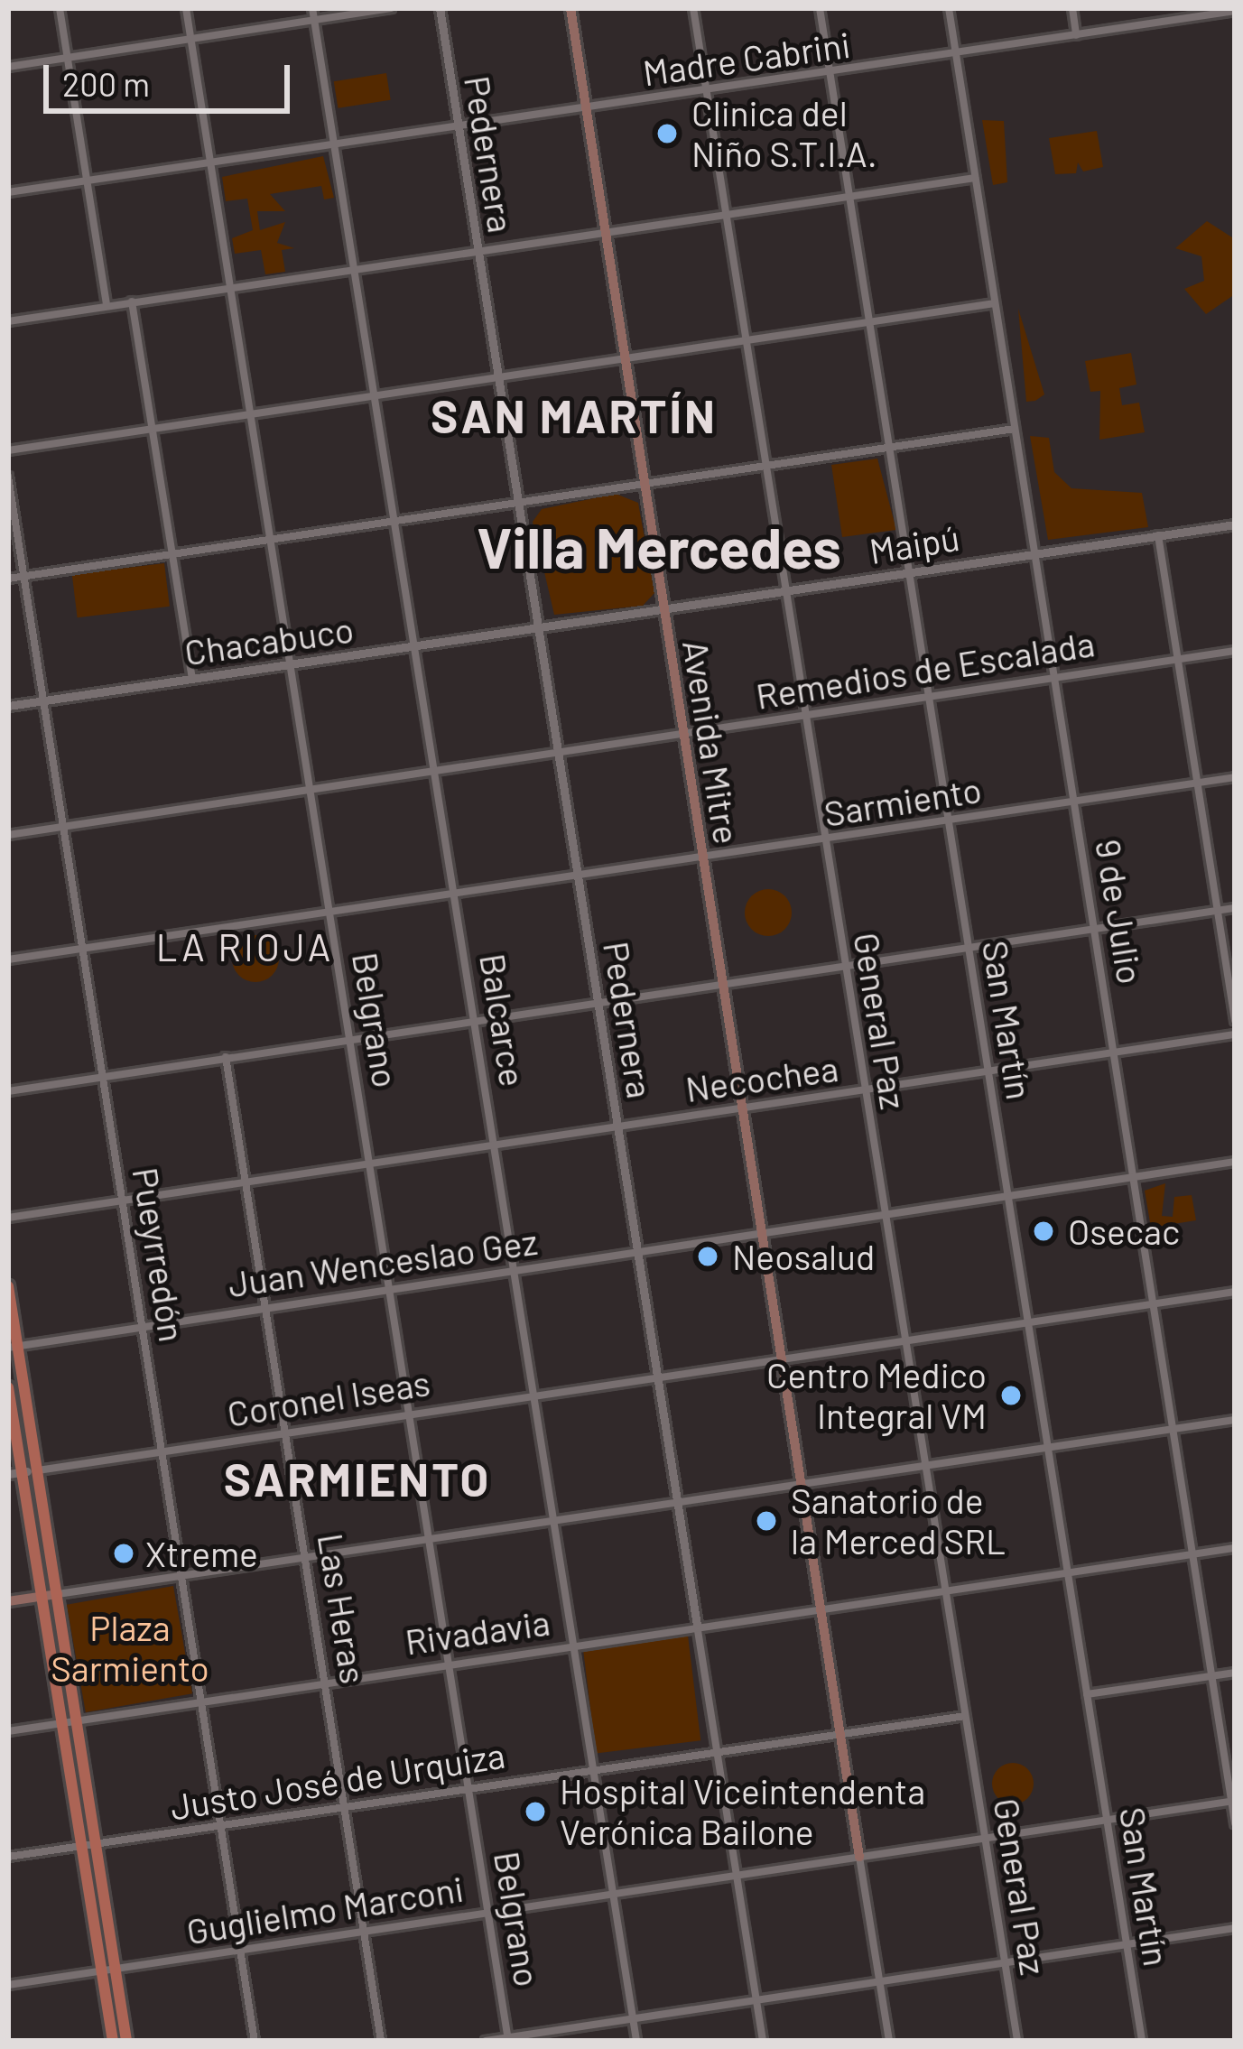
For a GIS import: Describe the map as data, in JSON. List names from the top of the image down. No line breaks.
{"streets":{"main road":["Avenida Mitre"],"street":["Madre Cabrini","Pedernera","Maipú","Chacabuco","Remedios de Escalada","Sarmiento","9 de Julio","Belgrano","Balcarce","San Martín","General Paz","Necochea","Pueyrredón","Juan Wenceslao Gez","Coronel Iseas","Las Heras","Rivadavia","Justo José de Urquiza","Guglielmo Marconi"]},"crossings":[["Madre Cabrini","Pedernera"],["Madre Cabrini","Avenida Mitre"],["Madre Cabrini","9 de Julio"],["Madre Cabrini","Belgrano"],["Madre Cabrini","Balcarce"],["Madre Cabrini","San Martín"],["Madre Cabrini","General Paz"],["Pedernera","Maipú"],["Pedernera","Chacabuco"],["Pedernera","Remedios de Escalada"],["Pedernera","Sarmiento"],["Pedernera","Necochea"],["Pedernera","Juan Wenceslao Gez"],["Pedernera","Coronel Iseas"],["Pedernera","Rivadavia"],["Pedernera","Justo José de Urquiza"],["Pedernera","Guglielmo Marconi"],["Maipú","Chacabuco"],["Maipú","Avenida Mitre"],["Maipú","9 de Julio"],["Maipú","San Martín"],["Maipú","General Paz"],["Chacabuco","Belgrano"],["Chacabuco","Balcarce"],["Chacabuco","Pueyrredón"],["Remedios de Escalada","Avenida Mitre"],["Remedios de Escalada","9 de Julio"],["Remedios de Escalada","Belgrano"],["Remedios de Escalada","Balcarce"],["Remedios de Escalada","San Martín"],["Remedios de Escalada","General Paz"],["Remedios de Escalada","Pueyrredón"],["Avenida Mitre","Sarmiento"],["Avenida Mitre","Necochea"],["Avenida Mitre","Juan Wenceslao Gez"],["Avenida Mitre","Coronel Iseas"],["Avenida Mitre","Rivadavia"],["Avenida Mitre","Justo José de Urquiza"],["Avenida Mitre","Guglielmo Marconi"],["Sarmiento","9 de Julio"],["Sarmiento","Belgrano"],["Sarmiento","Balcarce"],["Sarmiento","San Martín"],["Sarmiento","General Paz"],["Sarmiento","Pueyrredón"],["9 de Julio","Necochea"],["9 de Julio","Juan Wenceslao Gez"],["9 de Julio","Coronel Iseas"],["9 de Julio","Rivadavia"],["9 de Julio","Guglielmo Marconi"],["Belgrano","Necochea"],["Belgrano","Juan Wenceslao Gez"],["Belgrano","Coronel Iseas"],["Belgrano","Rivadavia"],["Belgrano","Justo José de Urquiza"],["Belgrano","Guglielmo Marconi"],["Balcarce","Necochea"],["Balcarce","Juan Wenceslao Gez"],["Balcarce","Coronel Iseas"],["Balcarce","Rivadavia"],["Balcarce","Justo José de Urquiza"],["Balcarce","Guglielmo Marconi"],["San Martín","Necochea"],["San Martín","Juan Wenceslao Gez"],["San Martín","Coronel Iseas"],["San Martín","Rivadavia"],["San Martín","Guglielmo Marconi"],["General Paz","Necochea"],["General Paz","Juan Wenceslao Gez"],["General Paz","Coronel Iseas"],["General Paz","Rivadavia"],["General Paz","Justo José de Urquiza"],["General Paz","Guglielmo Marconi"],["Necochea","Pueyrredón"],["Necochea","Las Heras"],["Pueyrredón","Juan Wenceslao Gez"],["Pueyrredón","Coronel Iseas"],["Pueyrredón","Rivadavia"],["Pueyrredón","Justo José de Urquiza"],["Pueyrredón","Guglielmo Marconi"],["Juan Wenceslao Gez","Las Heras"],["Coronel Iseas","Las Heras"],["Las Heras","Rivadavia"],["Las Heras","Justo José de Urquiza"],["Las Heras","Guglielmo Marconi"]],"districts":["SAN MARTÍN","Villa Mercedes","LA RIOJA","SARMIENTO"],"parks":["Plaza Sarmiento"],"places":["Clinica del Niño S.T.I.A.","Osecac","Neosalud","Centro Medico Integral VM","Sanatorio de la Merced SRL","Xtreme","Hospital Viceintendenta Verónica Bailone"],"scale_bar":"200 m"}
